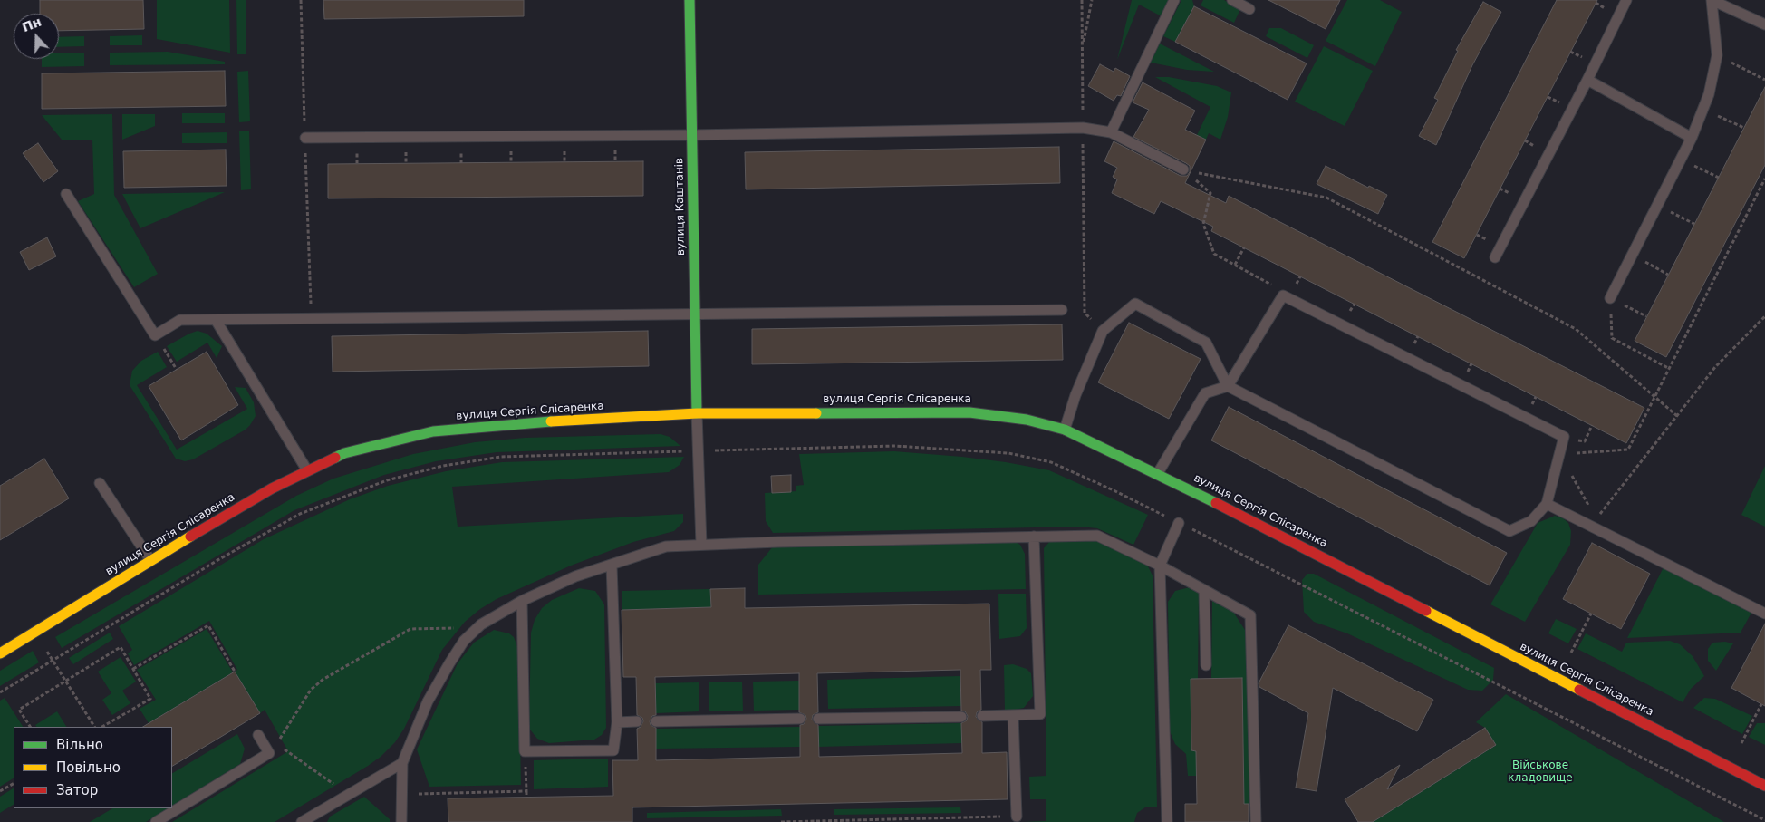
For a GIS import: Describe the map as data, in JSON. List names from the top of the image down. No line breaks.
{"streets":{"street":["вулиця Каштанів","вулиця Сергія Слісаренка"]},"crossings":[["вулиця Каштанів","вулиця Сергія Слісаренка"]],"parks":["Військове кладовище"],"legend":["Вільно","Повільно","Затор"],"north":"top"}
